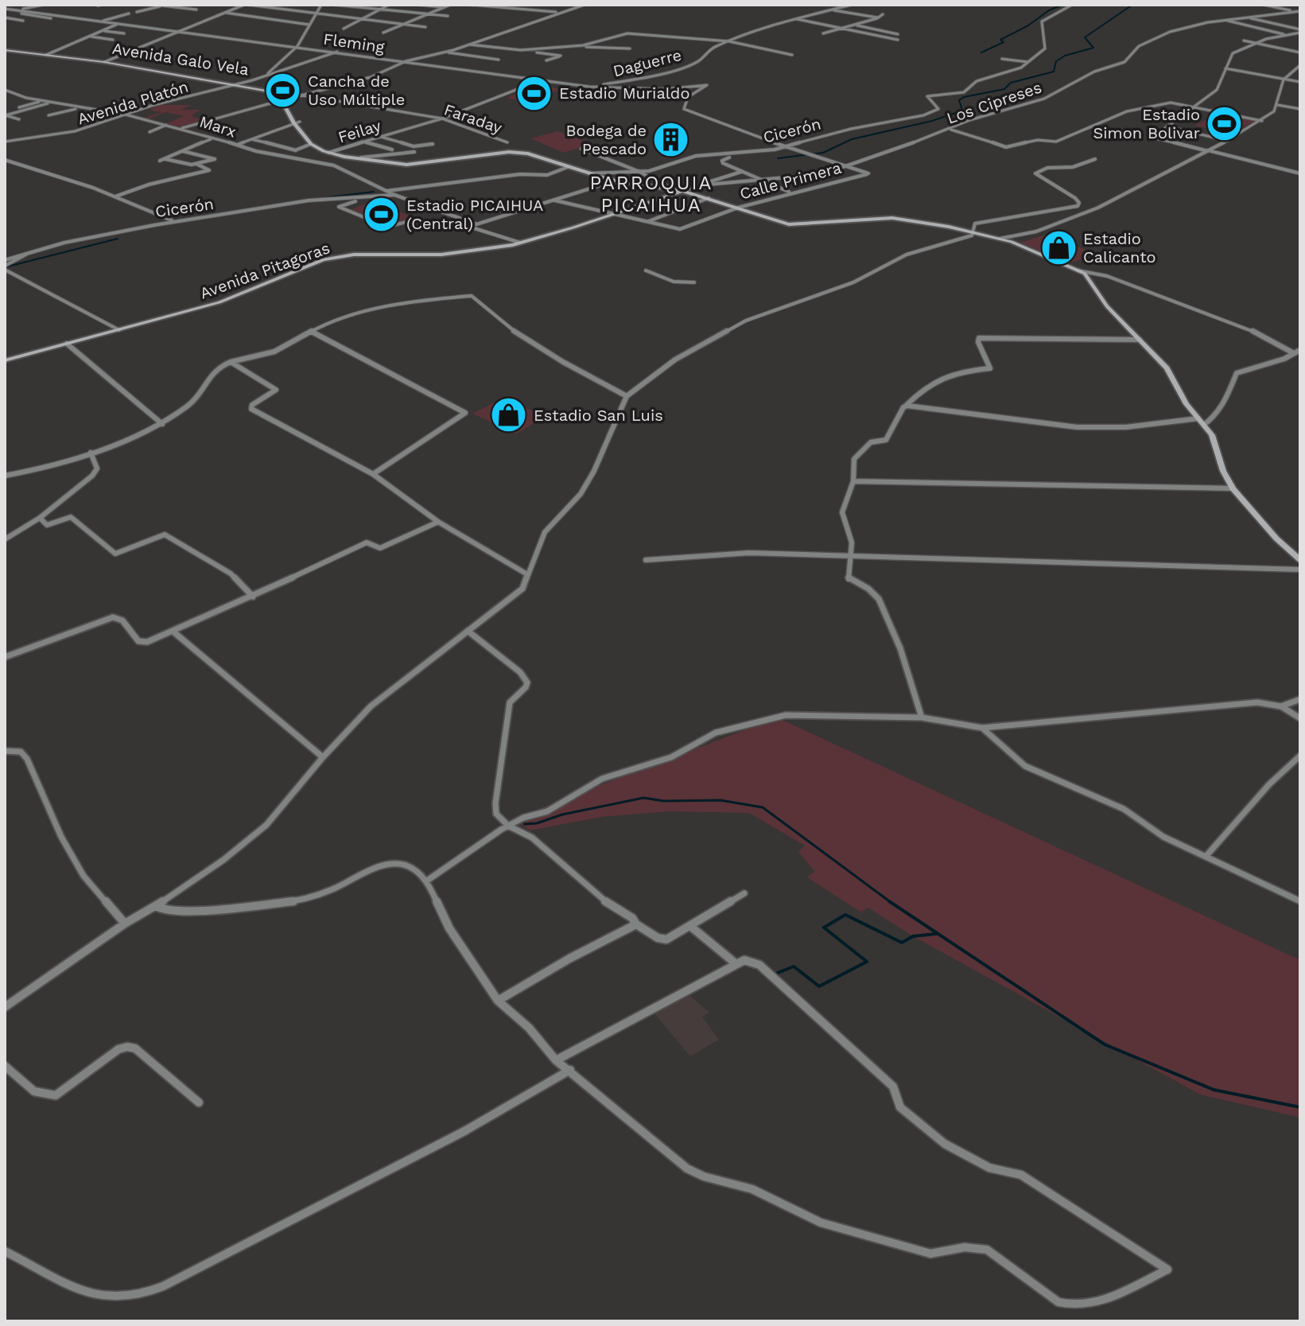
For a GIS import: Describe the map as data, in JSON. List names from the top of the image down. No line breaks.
{"streets":{"main road":["Avenida Galo Vela","Avenida Pitagoras"],"street":["Fleming","Daguerre","Avenida Platón","Los Cipreses","Faraday","Marx","Cicerón","Feilay","Calle Primera"]},"crossings":[["Fleming","Daguerre"],["Fleming","Avenida Platón"],["Fleming","Cicerón"],["Fleming","Feilay"],["Avenida Galo Vela","Avenida Platón"],["Avenida Galo Vela","Faraday"],["Avenida Platón","Marx"],["Los Cipreses","Calle Primera"],["Los Cipreses","Avenida Pitagoras"],["Faraday","Feilay"],["Marx","Cicerón"],["Calle Primera","Avenida Pitagoras"]],"districts":["PARROQUIA PICAIHUA"],"places":{"sports":["Cancha de Uso Múltiple","Estadio Murialdo","Estadio Simon Bolivar","Estadio PICAIHUA (Central)"],"building":["Bodega de Pescado"],"shop":["Estadio Calicanto","Estadio San Luis"]}}
